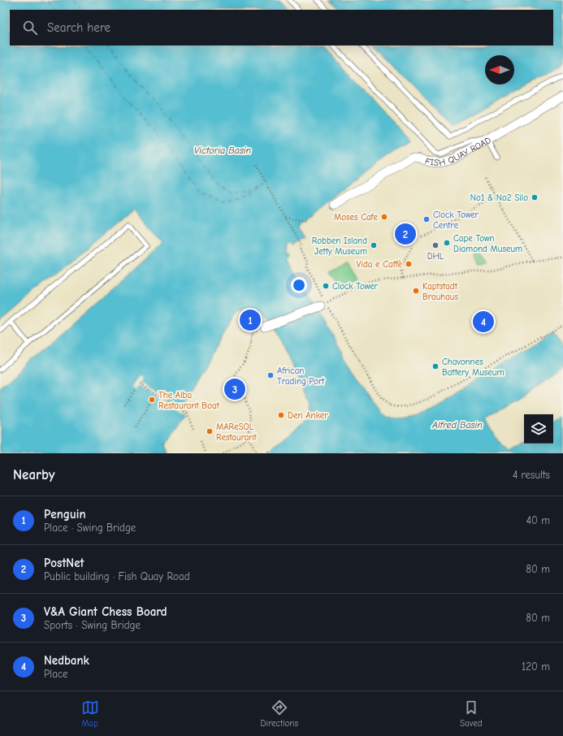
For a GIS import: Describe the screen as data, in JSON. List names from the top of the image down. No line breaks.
{"streets":{"street":["FISH QUAY ROAD"]},"water":["Victoria Basin","Alfred Basin"],"places":["No1 & No2 Silo","Moses Cafe","Clock Tower Centre","Cape Town Diamond Museum","Robben Island Jetty Museum","DHL","Vida e Caffè","Clock Tower","Kaptstadt Brauhaus","Chavonnes Battery Museum","African Trading Port","The Alba Restaurant Boat","Den Anker","MAReSOL Restaurant"],"north":"left","page":{"search":"Search here","pins":["2","1","4","3"],"heading":["Nearby","4 results"],"list":[{"mark":"1","name":"Penguin","note":"Place · Swing Bridge","value":"40 m"},{"mark":"2","name":"PostNet","note":"Public building · Fish Quay Road","value":"80 m"},{"mark":"3","name":"V&A Giant Chess Board","note":"Sports · Swing Bridge","value":"80 m"},{"mark":"4","name":"Nedbank","note":"Place","value":"120 m"}],"nav":["Map","Directions","Saved"]}}
